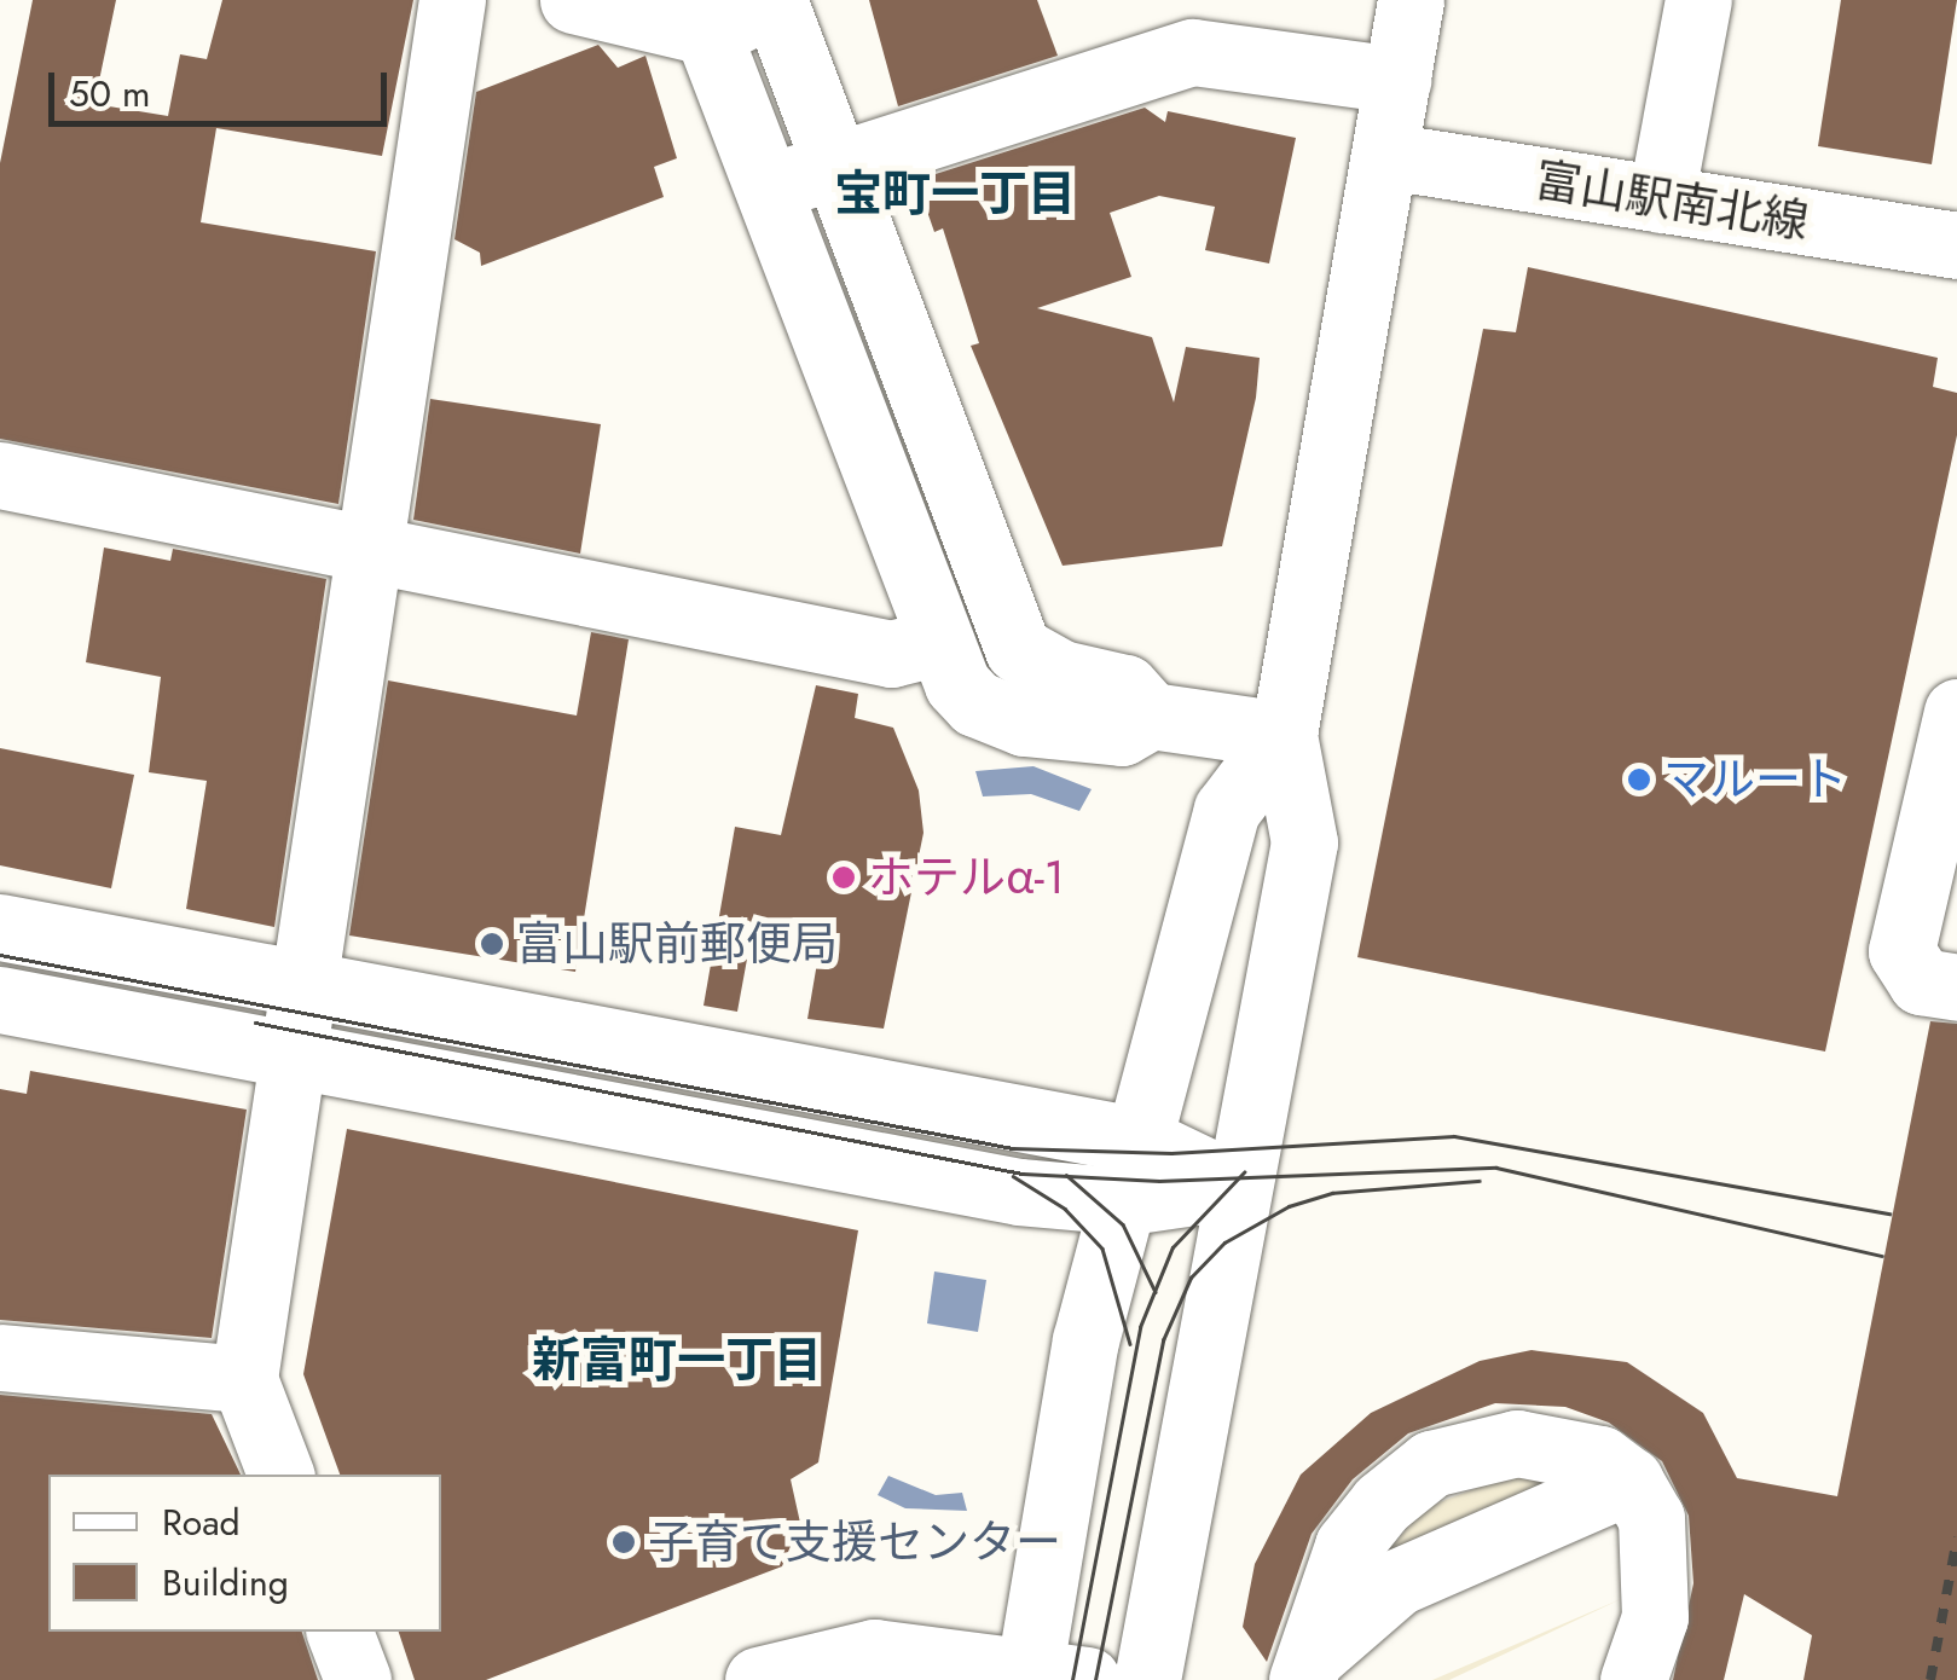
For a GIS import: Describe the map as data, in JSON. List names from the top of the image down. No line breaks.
{"streets":{"street":["富山駅南北線"]},"districts":["宝町一丁目","新富町一丁目"],"places":["マルート","ホテルα-1","富山駅前郵便局","子育て支援センター"],"legend":["Road","Building"],"scale_bar":"50 m"}
